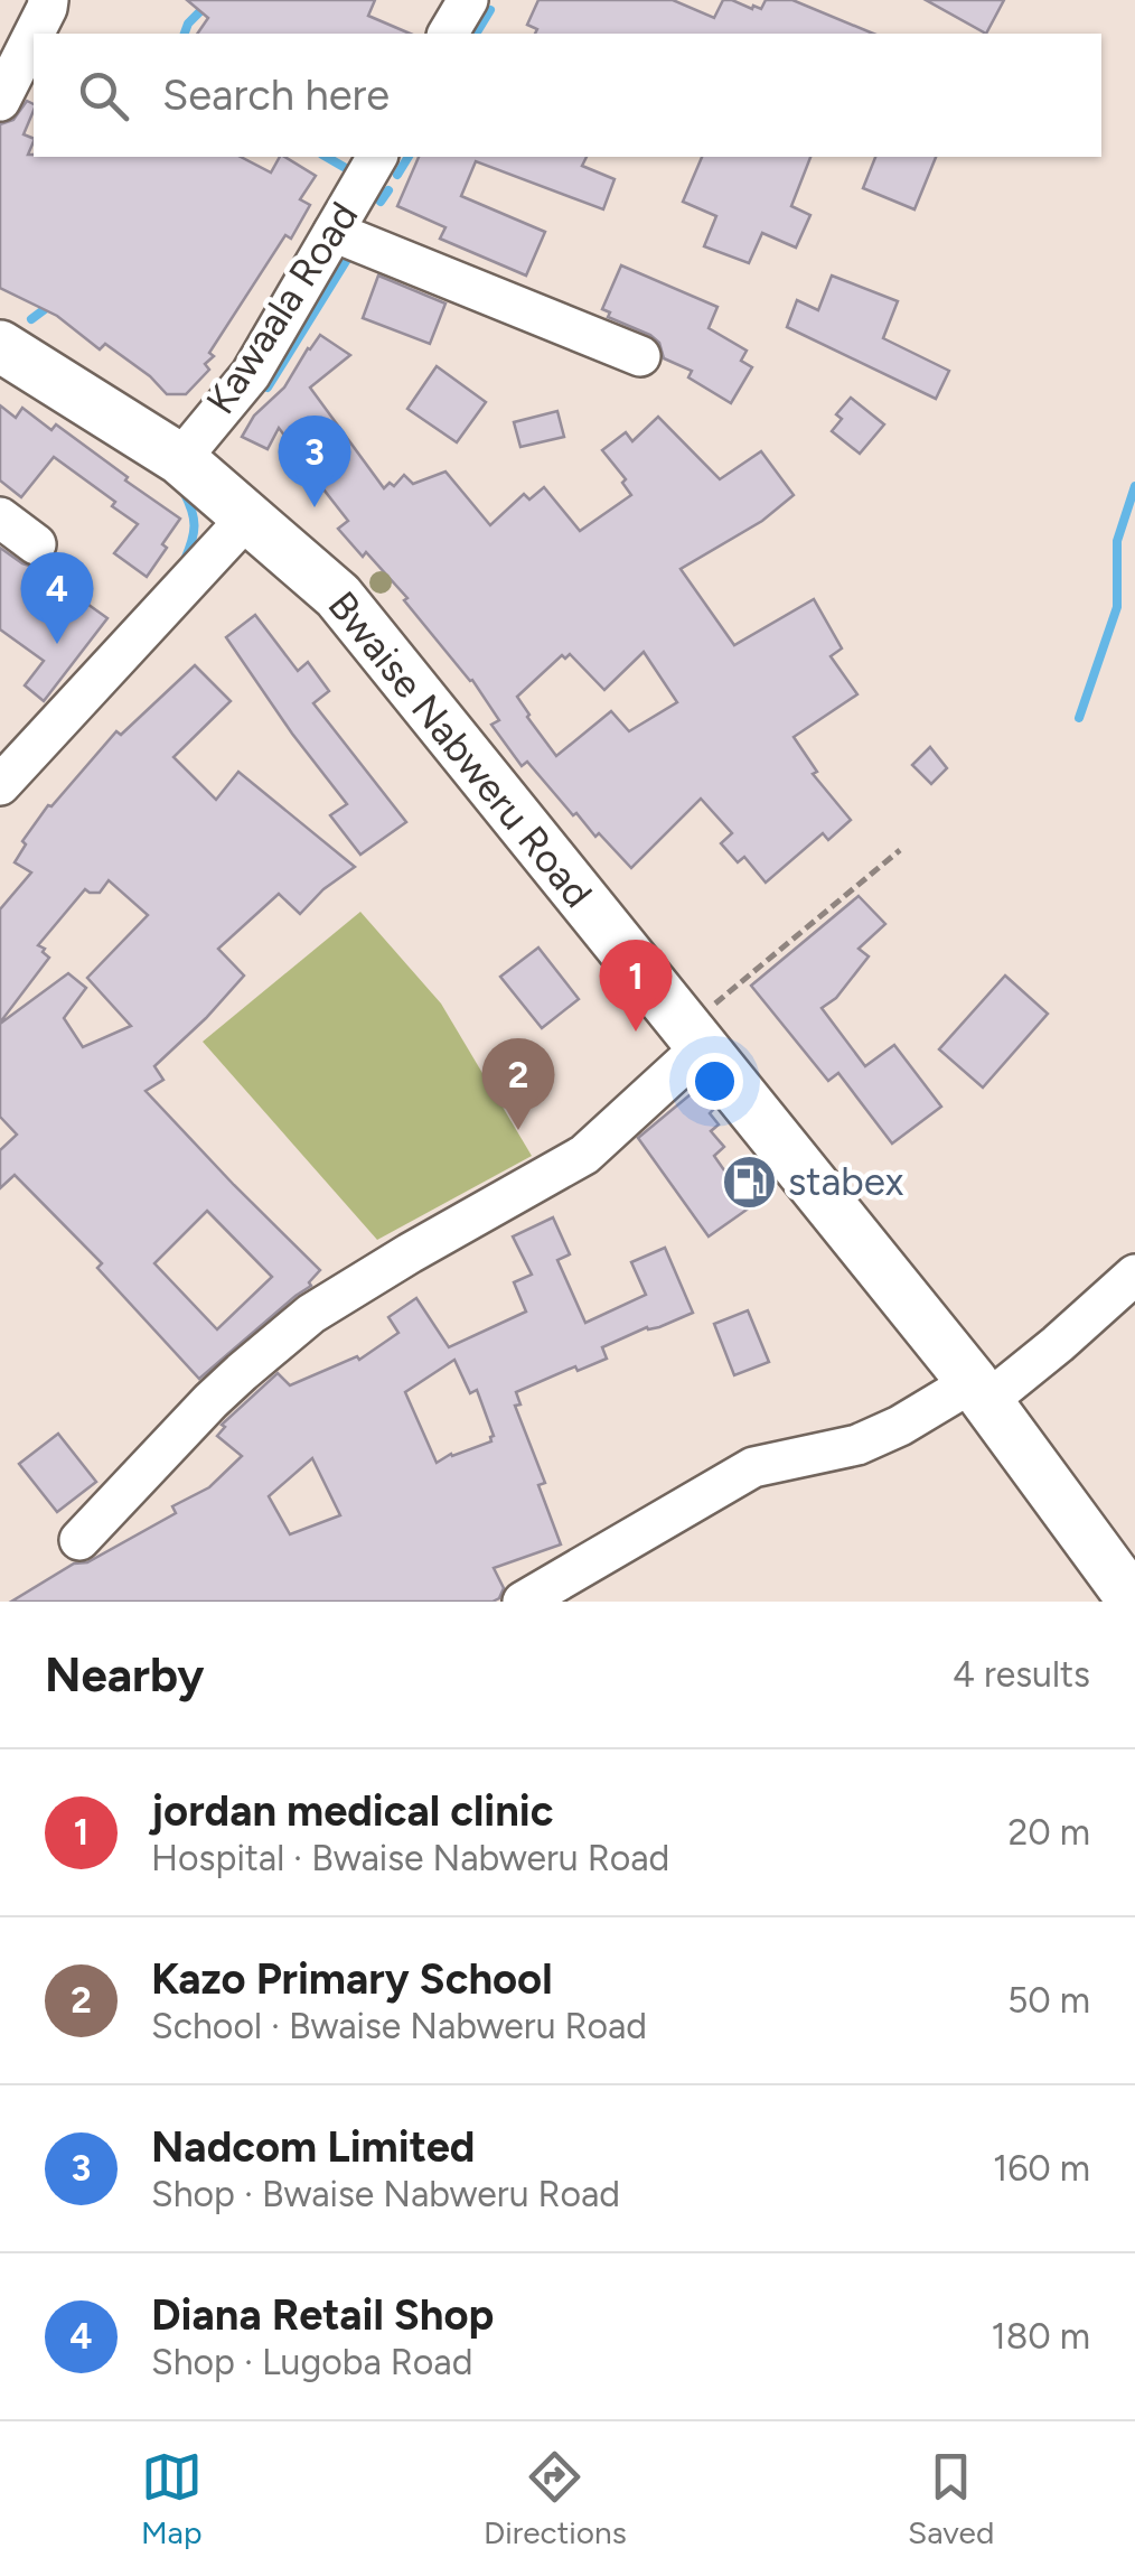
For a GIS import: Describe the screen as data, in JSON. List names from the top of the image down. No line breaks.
{"streets":{"main road":["Bwaise Nabweru Road"],"street":["Kawaala Road"]},"crossings":[["Kawaala Road","Bwaise Nabweru Road"]],"places":{"fuel station":["stabex"]},"page":{"search":"Search here","pins":["3","4","1","2"],"heading":["Nearby","4 results"],"list":[{"mark":"1","name":"jordan medical clinic","note":"Hospital · Bwaise Nabweru Road","value":"20 m"},{"mark":"2","name":"Kazo Primary School","note":"School · Bwaise Nabweru Road","value":"50 m"},{"mark":"3","name":"Nadcom Limited","note":"Shop · Bwaise Nabweru Road","value":"160 m"},{"mark":"4","name":"Diana Retail Shop","note":"Shop · Lugoba Road","value":"180 m"}],"nav":["Map","Directions","Saved"]}}
